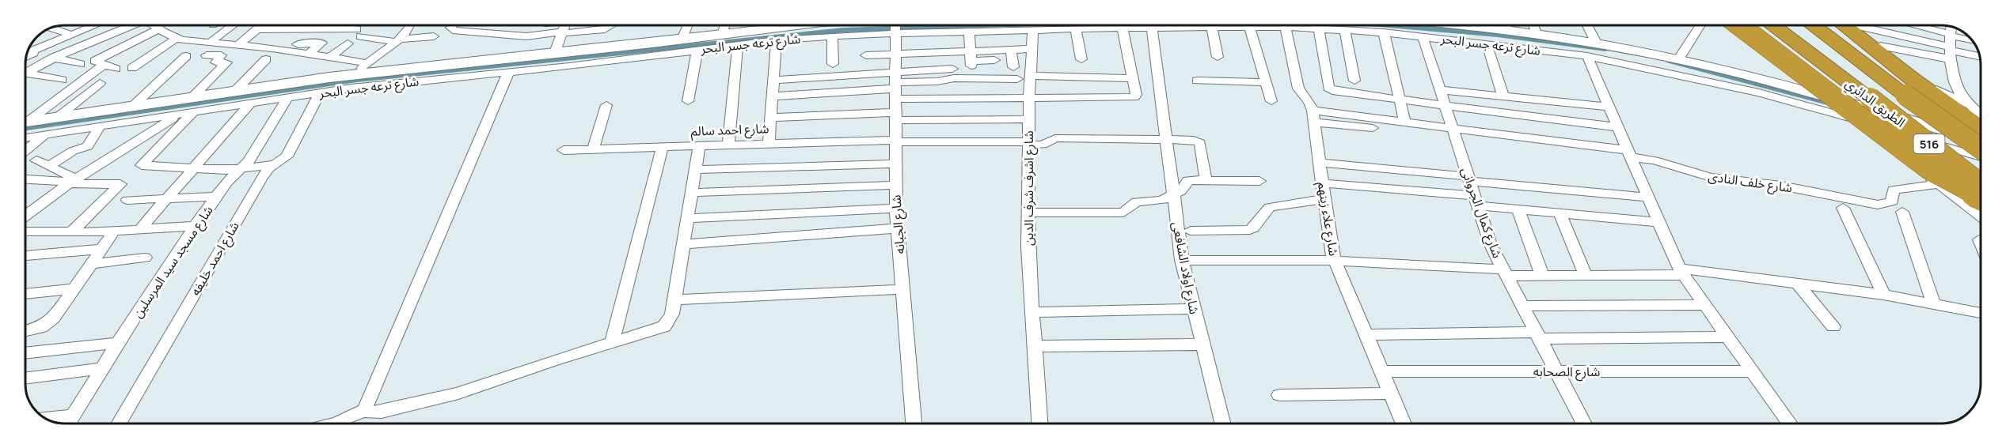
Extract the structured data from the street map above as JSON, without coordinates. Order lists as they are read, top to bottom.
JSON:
{
  "streets": {
    "highway": ["الطريق الدائري", "516"],
    "street": [
      "شارع ترعه جسر البحر",
      "شارع احمد سالم",
      "شارع خلف النادى",
      "شارع اشرف شرف الدين",
      "شارع كمال الجروانى",
      "شارع علاء زينهم",
      "شارع الجبانه",
      "شارع احمد خليفه",
      "شارع مسجد سيد المرسلين",
      "شارع اولاد الشافعى",
      "شارع الصحابه"
    ]
  },
  "crossings": [
    ["شارع ترعه جسر البحر", "شارع اشرف شرف الدين"],
    ["شارع ترعه جسر البحر", "شارع كمال الجروانى"],
    ["شارع ترعه جسر البحر", "شارع علاء زينهم"],
    ["شارع ترعه جسر البحر", "شارع احمد خليفه"],
    ["شارع ترعه جسر البحر", "شارع مسجد سيد المرسلين"],
    ["شارع ترعه جسر البحر", "شارع اولاد الشافعى"],
    ["شارع احمد سالم", "شارع اشرف شرف الدين"],
    ["شارع احمد سالم", "شارع الجبانه"],
    ["شارع احمد سالم", "شارع اولاد الشافعى"],
    ["شارع خلف النادى", "شارع كمال الجروانى"],
    ["شارع خلف النادى", "شارع علاء زينهم"],
    ["شارع كمال الجروانى", "شارع الصحابه"],
    ["شارع علاء زينهم", "شارع الصحابه"]
  ]
}
